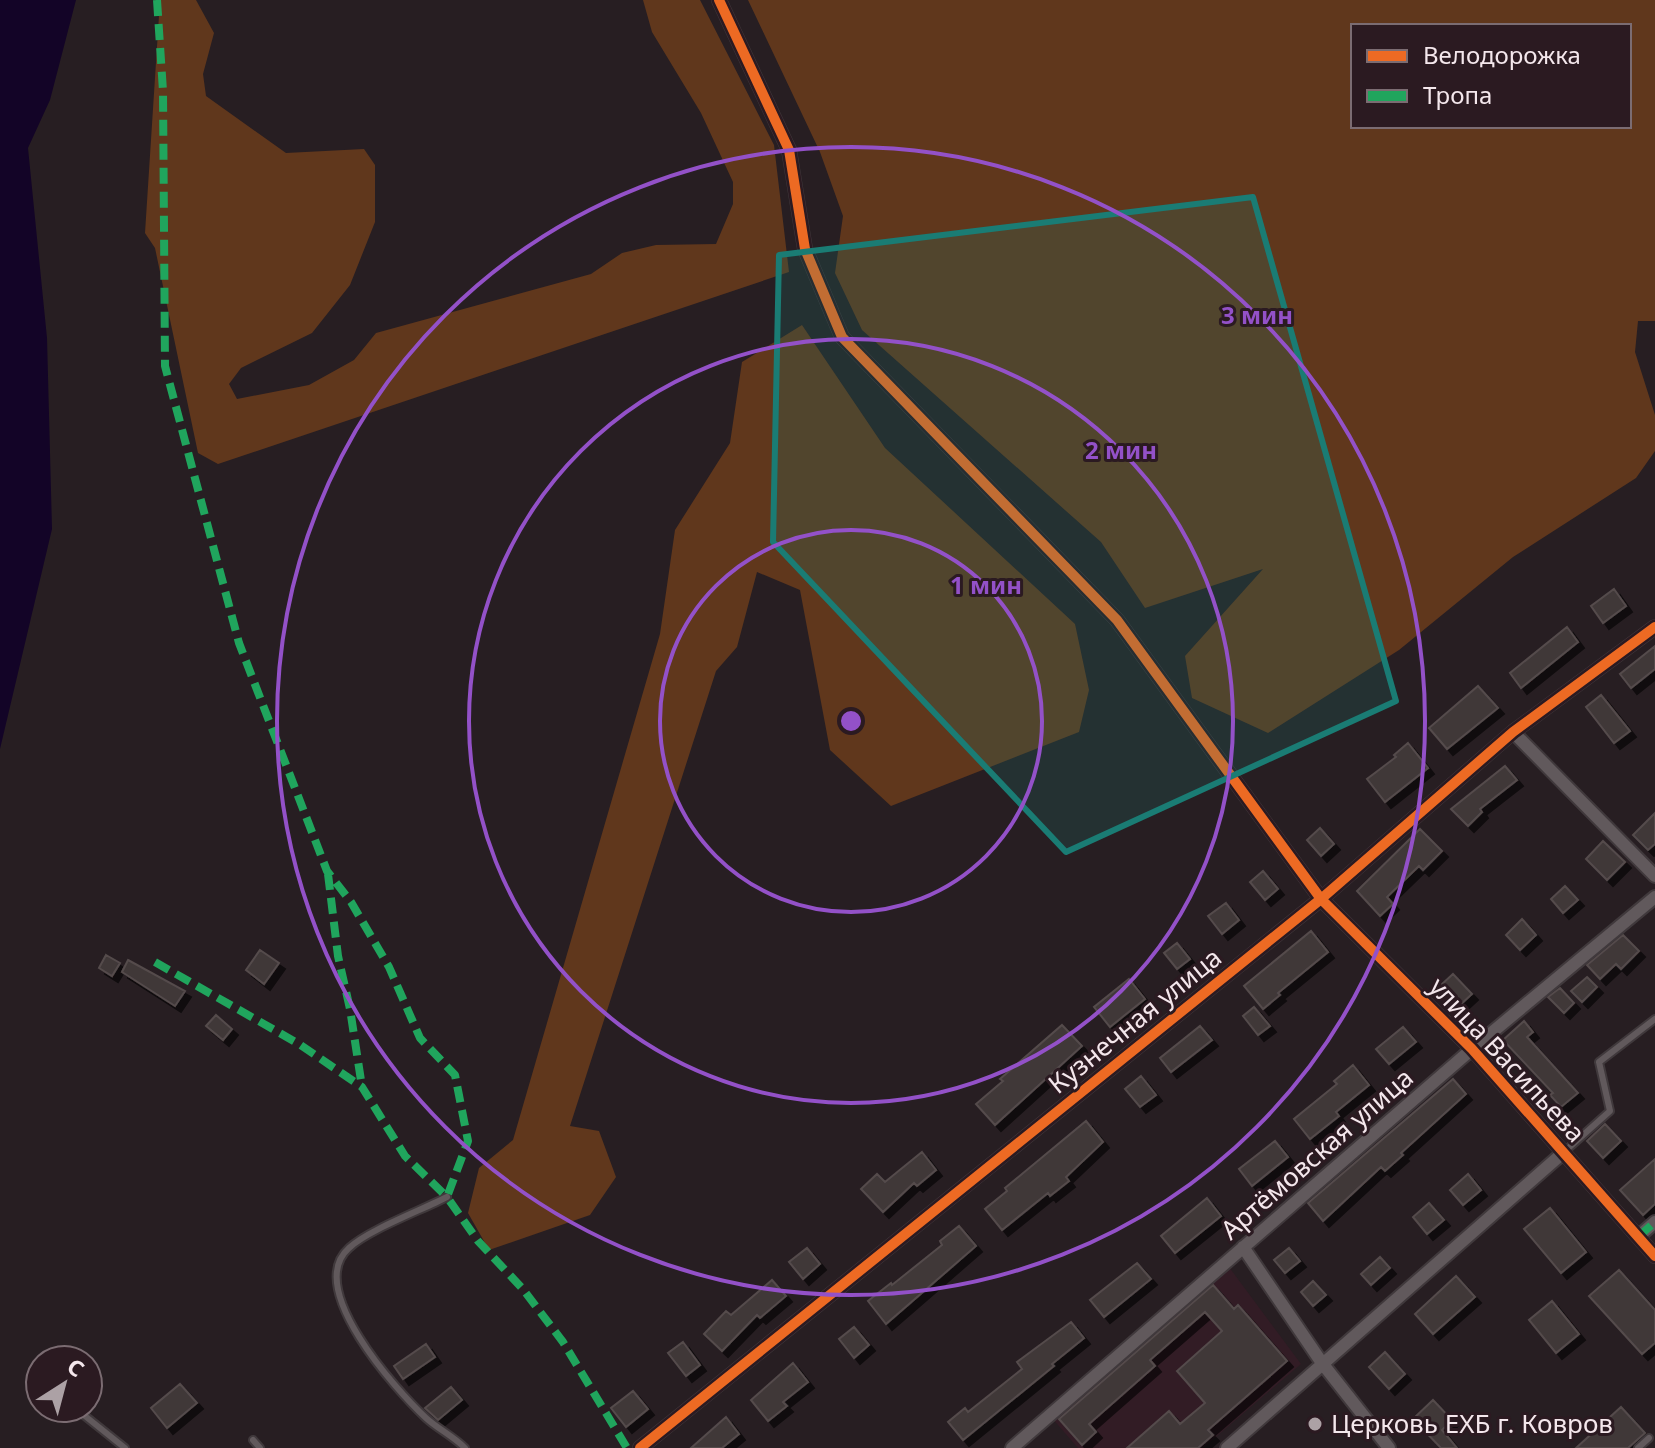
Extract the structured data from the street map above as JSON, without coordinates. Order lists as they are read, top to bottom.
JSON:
{
  "streets": {
    "street": ["Кузнечная улица", "улица Васильева", "Артёмовская улица"]
  },
  "crossings": [
    ["Кузнечная улица", "улица Васильева"],
    ["улица Васильева", "Артёмовская улица"]
  ],
  "places": ["Церковь ЕХБ г. Ковров"],
  "legend": ["Велодорожка", "Тропа"],
  "north": "top right",
  "rings": ["3 мин", "2 мин", "1 мин"]
}
